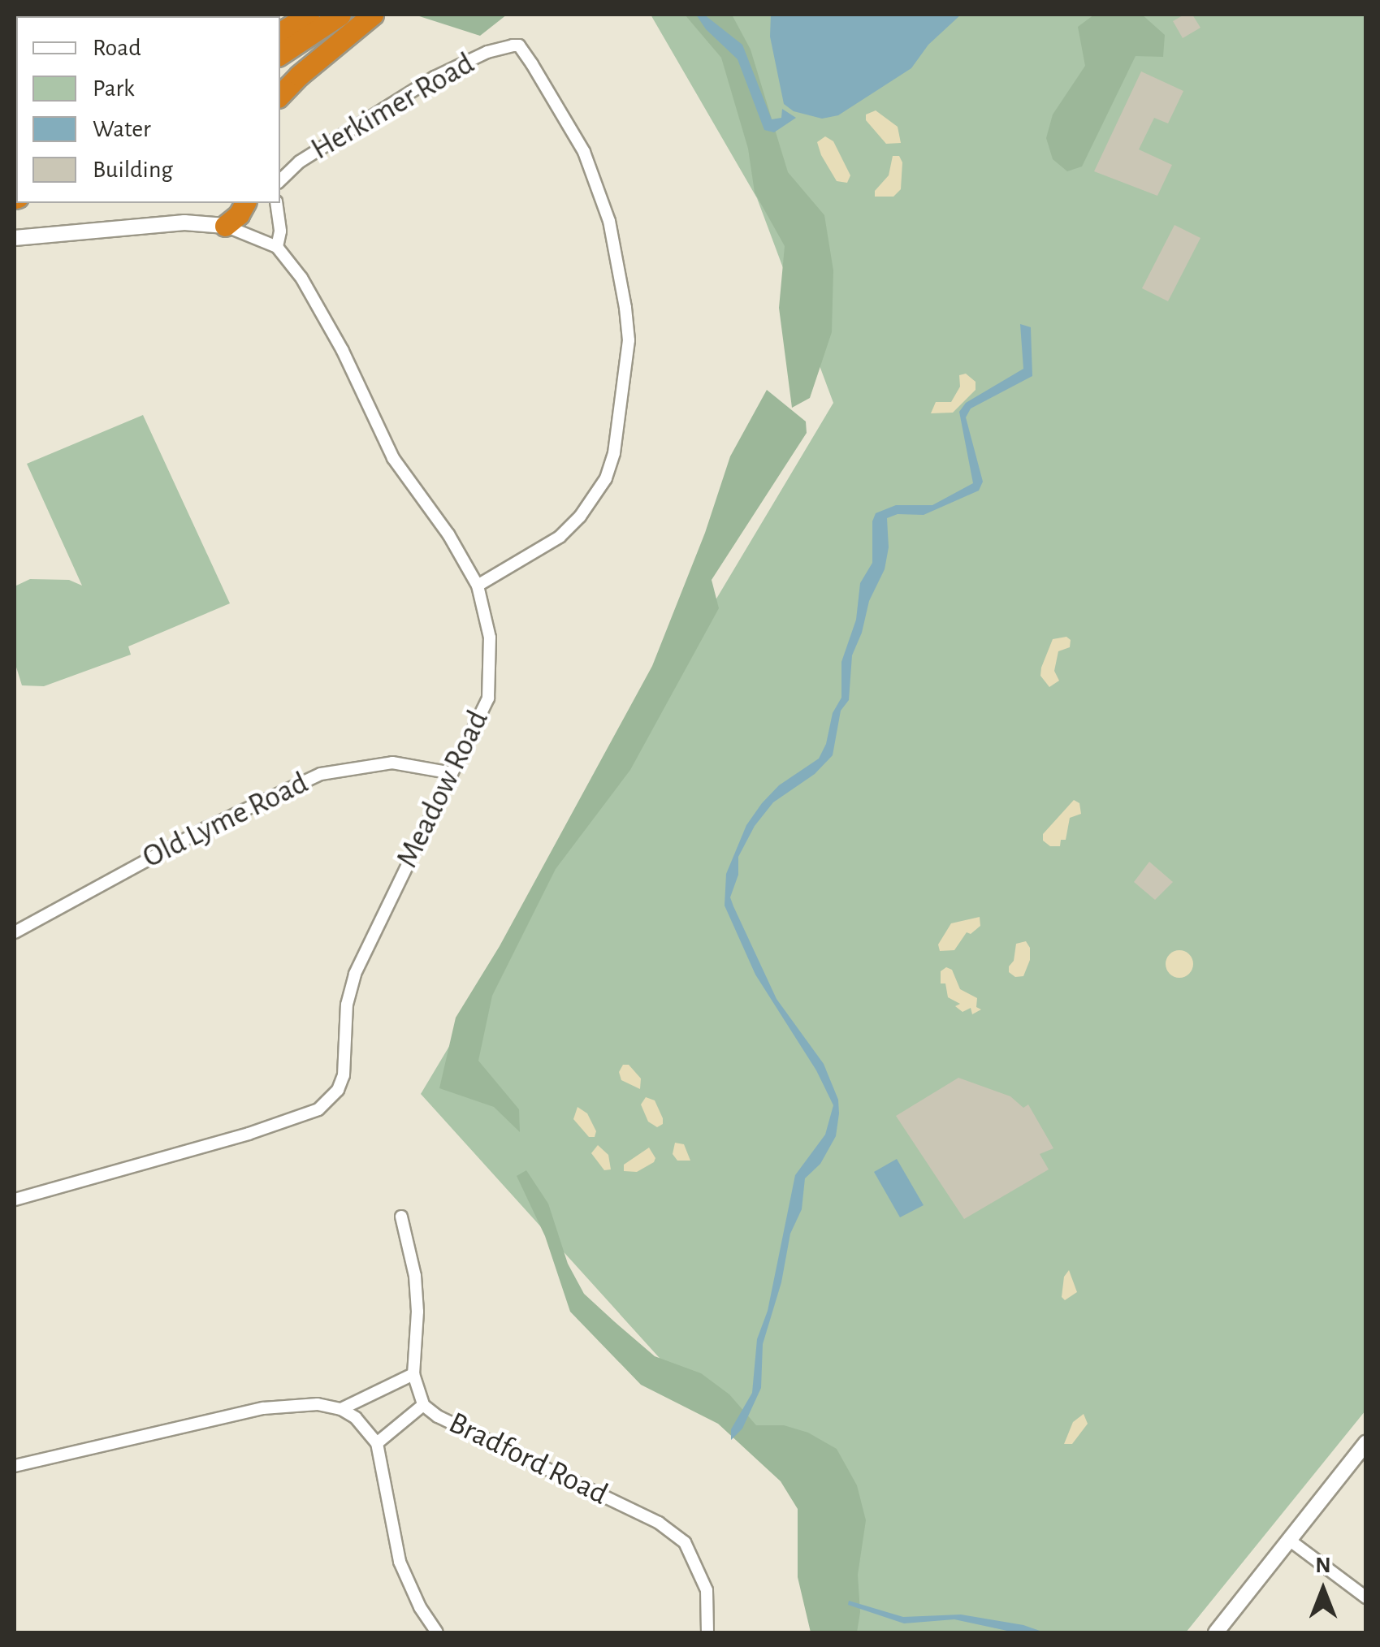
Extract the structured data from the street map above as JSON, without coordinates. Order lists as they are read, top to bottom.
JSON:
{
  "streets": {
    "street": [
      "Herkimer Road",
      "Meadow Road",
      "Old Lyme Road",
      "Bradford Road"
    ]
  },
  "crossings": [
    ["Herkimer Road", "Meadow Road"],
    ["Meadow Road", "Old Lyme Road"]
  ],
  "legend": [
    "Road",
    "Park",
    "Water",
    "Building"
  ],
  "north": "top"
}
